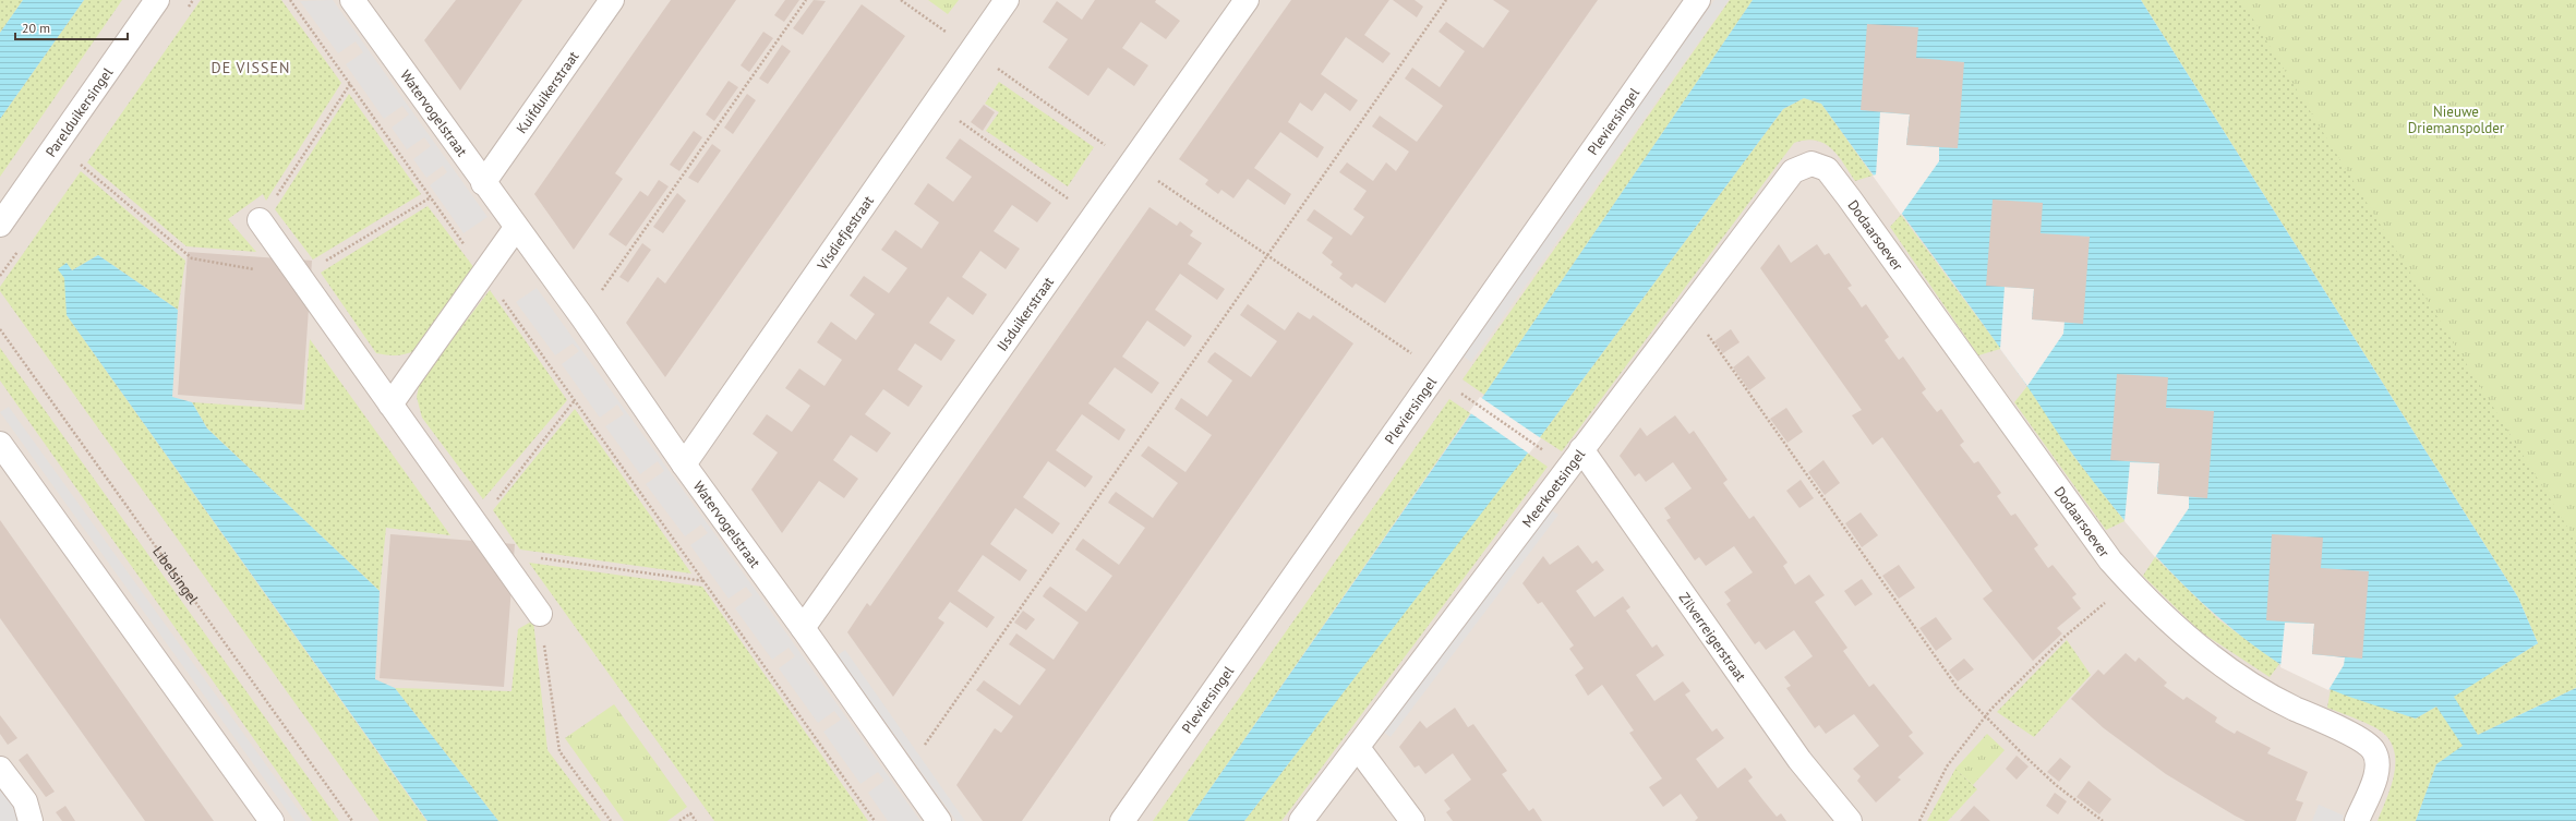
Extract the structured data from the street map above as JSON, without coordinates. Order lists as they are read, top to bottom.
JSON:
{
  "streets": {
    "street": [
      "Kuifduikerstraat",
      "Parelduikersingel",
      "Watervogelstraat",
      "Pleviersingel",
      "Visdiefjestraat",
      "Dodaarsoever",
      "IJsduikerstraat",
      "Meerkoetsingel",
      "Zilverreigerstraat"
    ],
    "path": ["Libelsingel"]
  },
  "crossings": [
    ["Kuifduikerstraat", "Watervogelstraat"],
    ["Watervogelstraat", "Visdiefjestraat"],
    ["Watervogelstraat", "IJsduikerstraat"],
    ["Dodaarsoever", "Meerkoetsingel"],
    ["Meerkoetsingel", "Zilverreigerstraat"]
  ],
  "districts": ["DE VISSEN"],
  "parks": ["Nieuwe Driemanspolder"],
  "scale_bar": "20 m"
}
